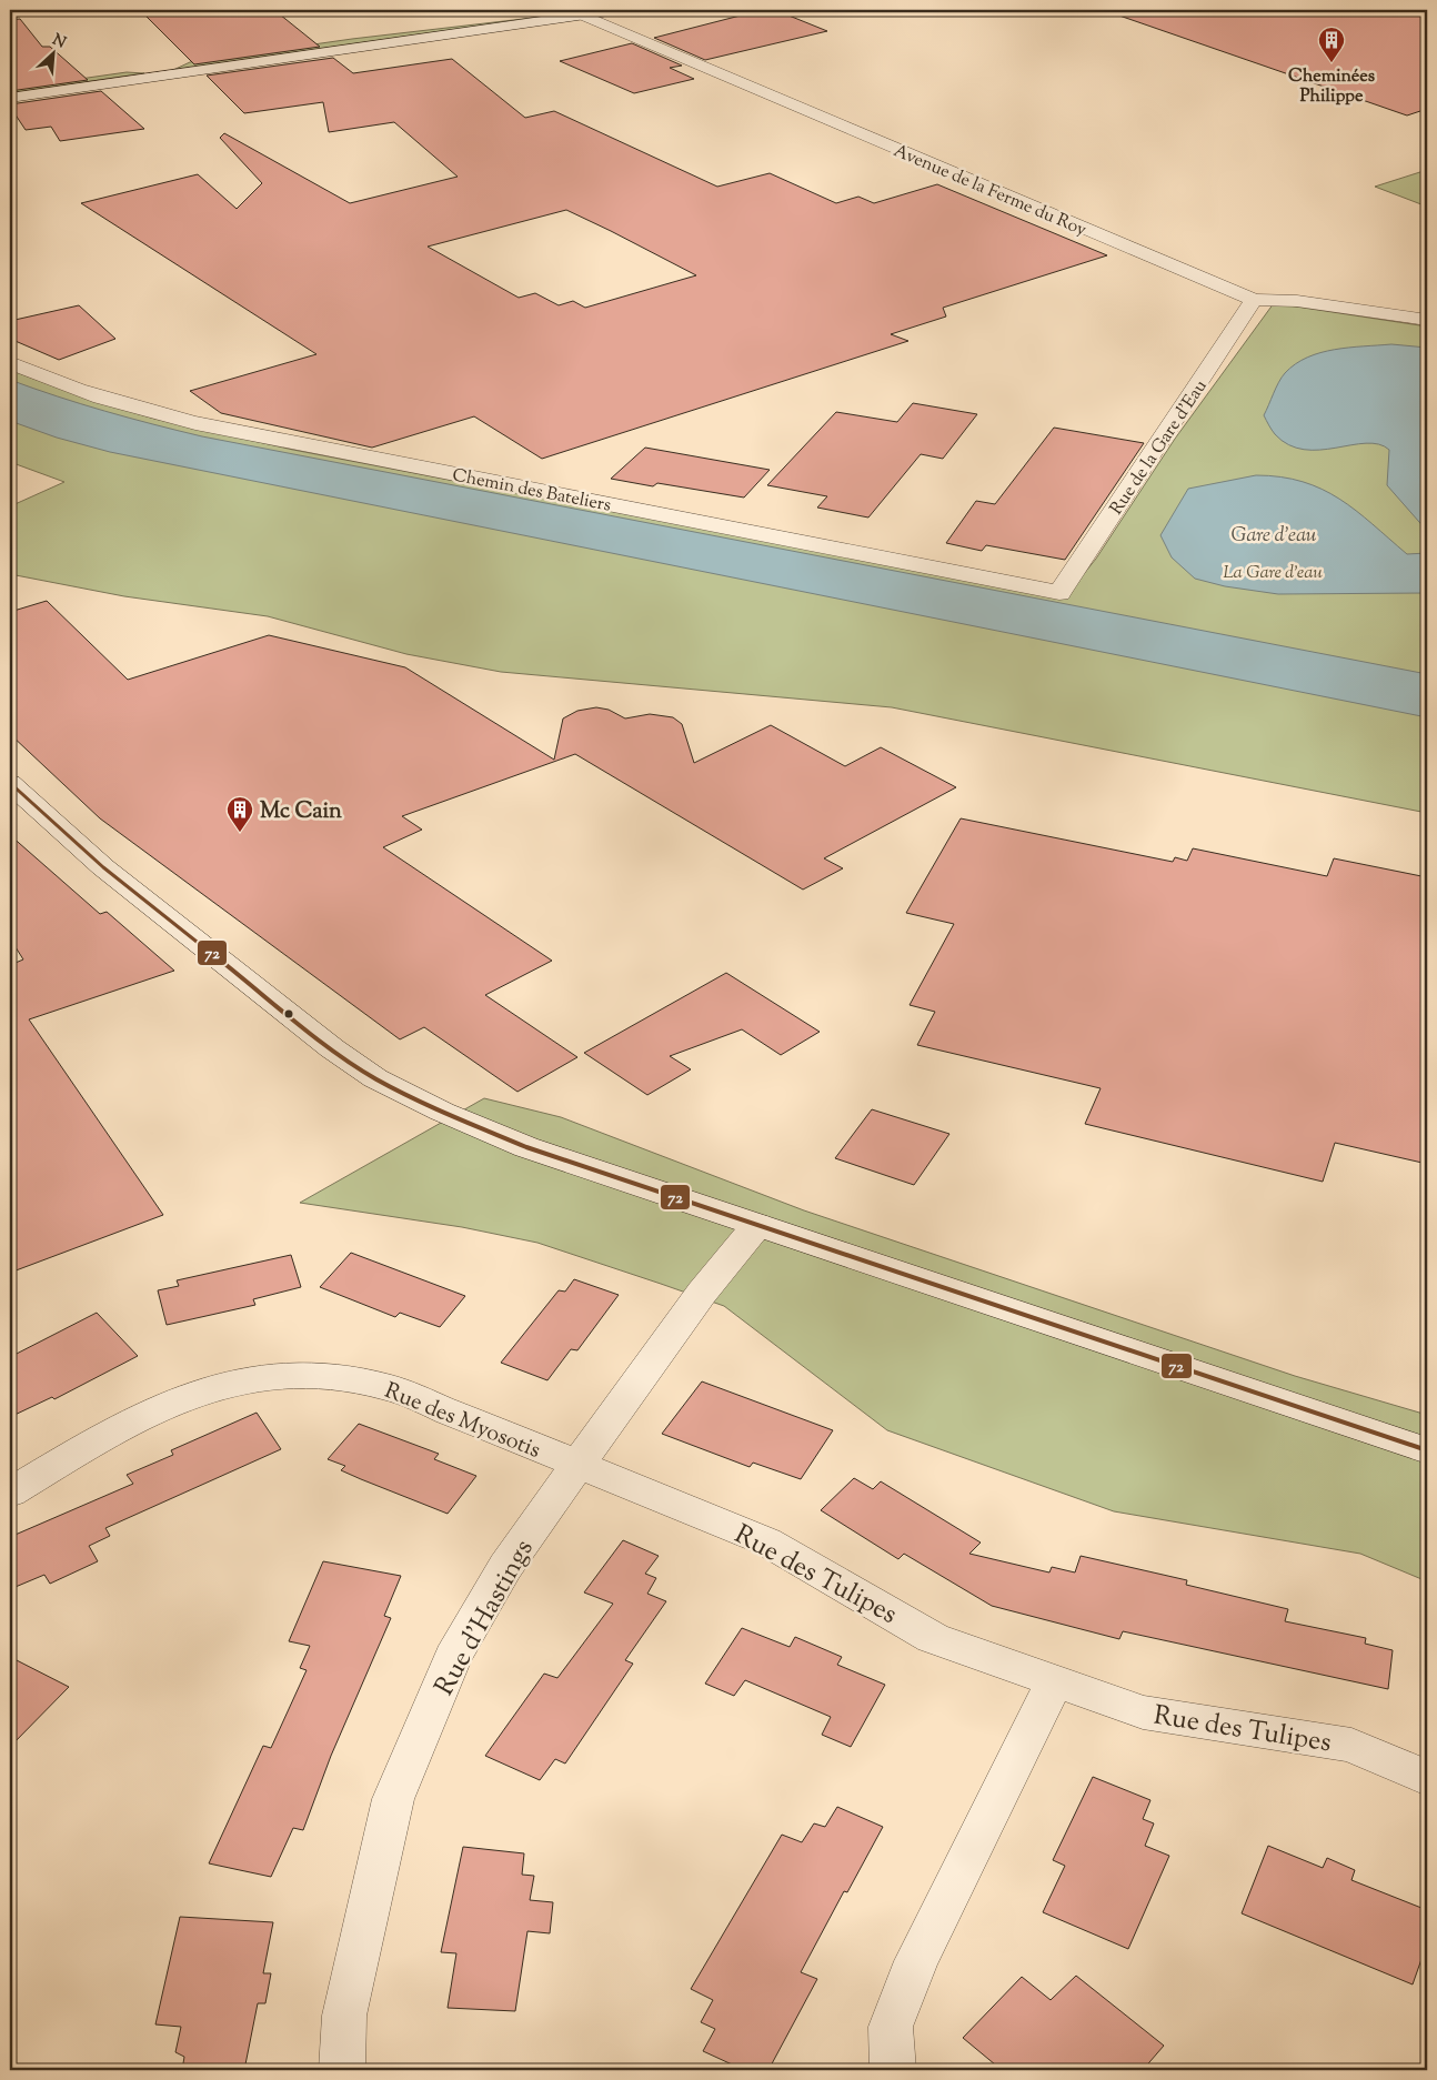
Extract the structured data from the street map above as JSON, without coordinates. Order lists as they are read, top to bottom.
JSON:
{
  "streets": {
    "street": [
      "Avenue de la Ferme du Roy",
      "Rue de la Gare d'Eau",
      "Chemin des Bateliers",
      "Rue des Myosotis",
      "Rue des Tulipes",
      "Rue d'Hastings"
    ]
  },
  "crossings": [
    ["Avenue de la Ferme du Roy", "Rue de la Gare d'Eau"],
    ["Rue de la Gare d'Eau", "Chemin des Bateliers"],
    ["Rue des Myosotis", "Rue des Tulipes"],
    ["Rue des Myosotis", "Rue d'Hastings"],
    ["Rue des Tulipes", "Rue d'Hastings"]
  ],
  "water": ["Gare d'eau"],
  "parks": ["La Gare d'eau"],
  "places": {
    "building": ["Cheminées Philippe", "Mc Cain"]
  },
  "lines": ["transit line 72"],
  "north": "top right"
}
